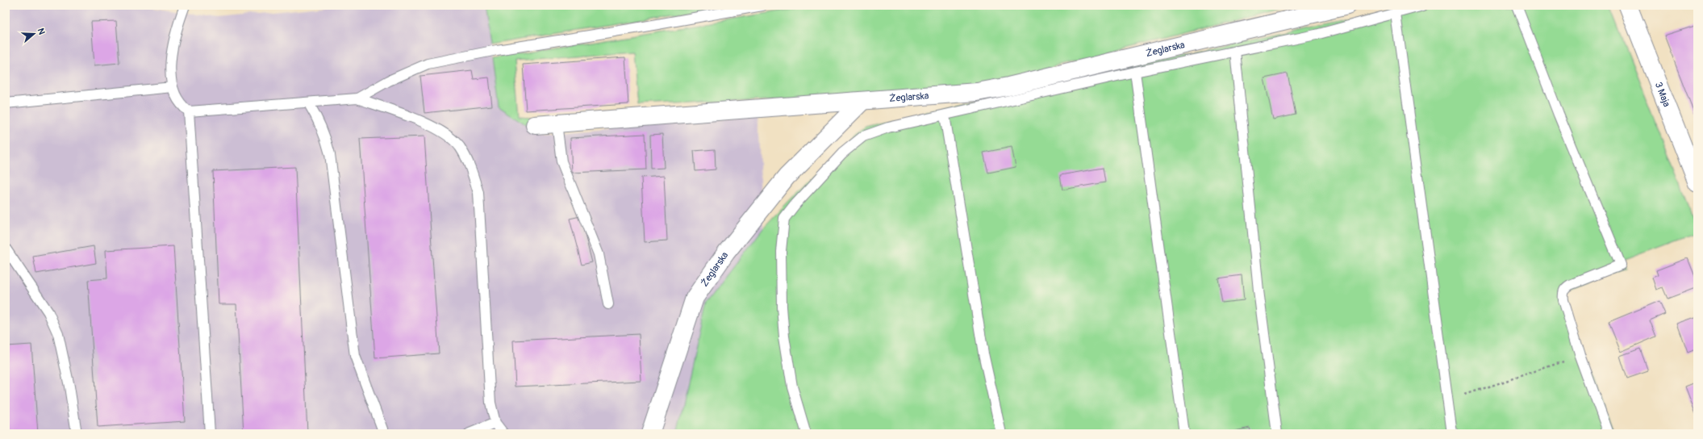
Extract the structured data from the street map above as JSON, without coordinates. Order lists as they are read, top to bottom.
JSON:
{
  "streets": {
    "street": ["Żeglarska", "3 Maja"]
  },
  "north": "right"
}
